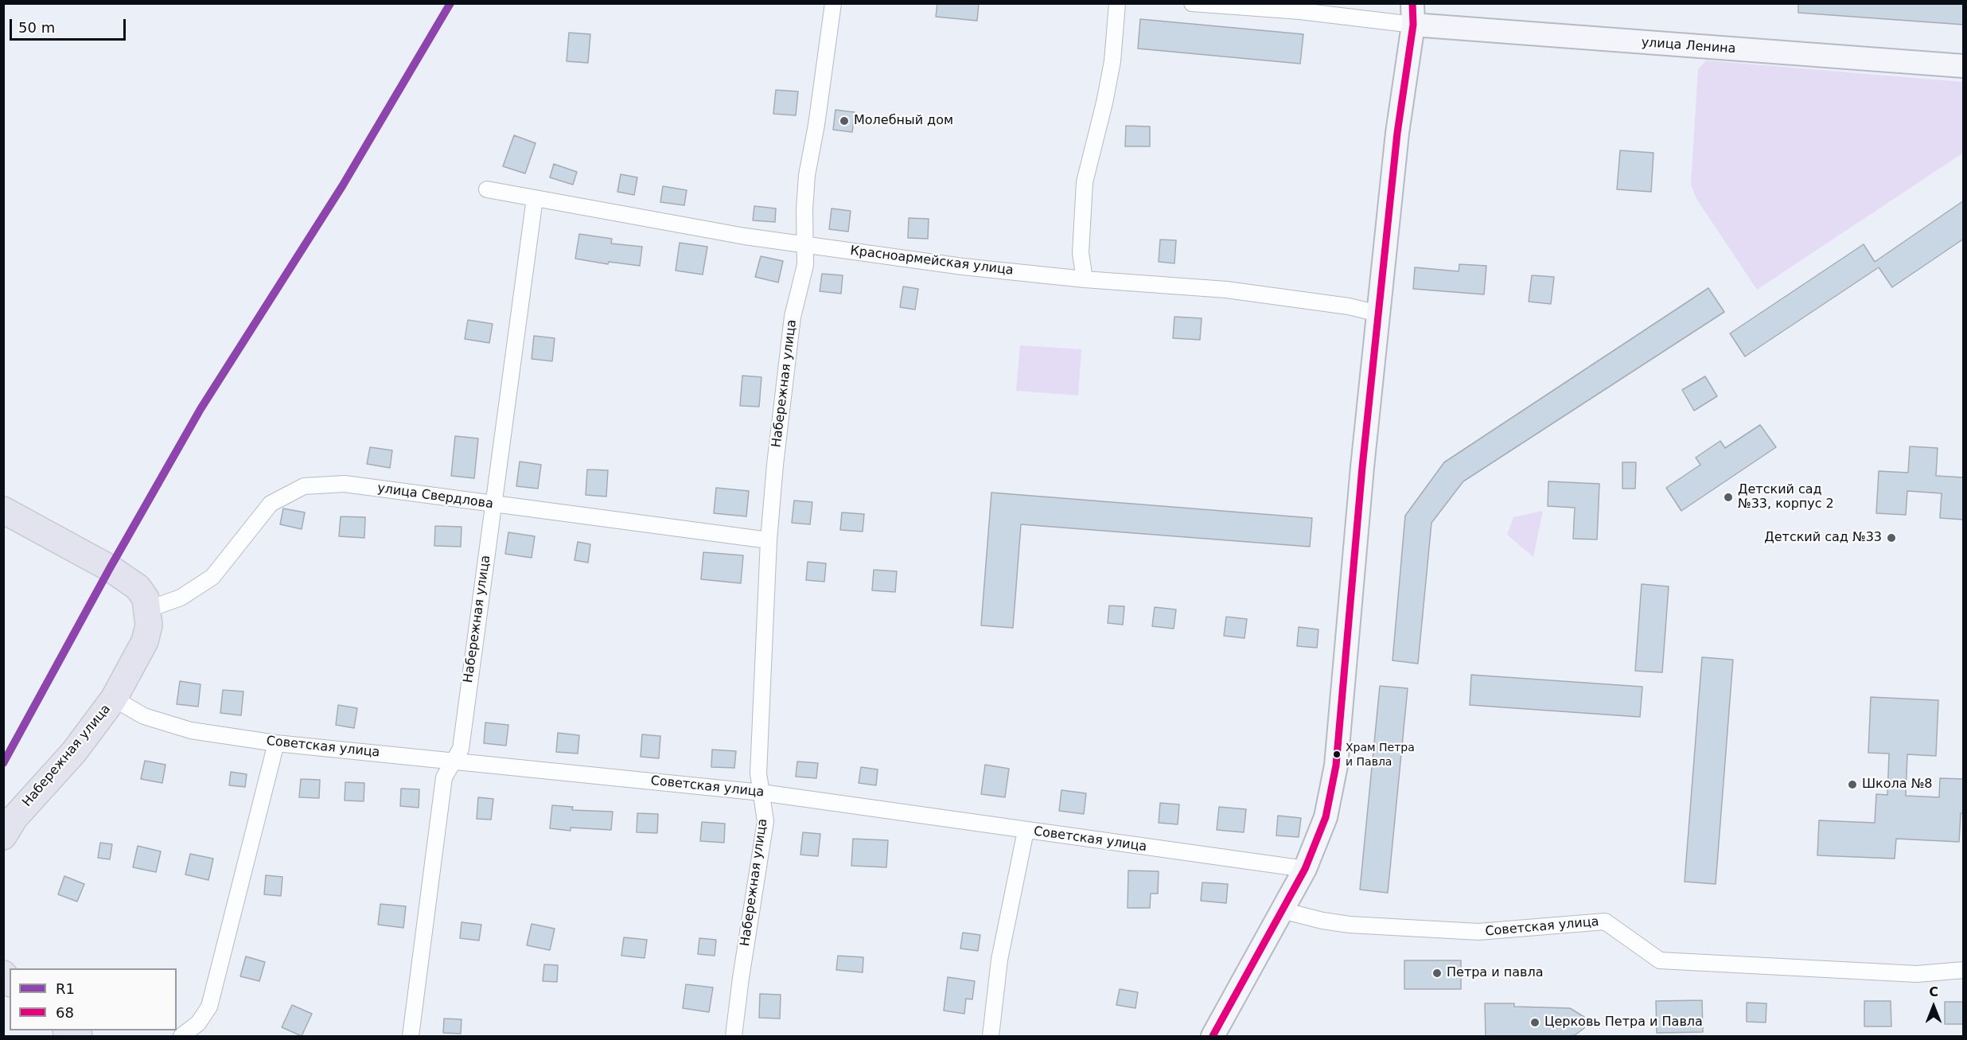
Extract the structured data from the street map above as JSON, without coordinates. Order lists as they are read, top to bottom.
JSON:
{
  "streets": {
    "highway": ["Набережная улица"],
    "main road": ["улица Ленина"],
    "street": ["Красноармейская улица", "улица Свердлова", "Советская улица"]
  },
  "crossings": [
    ["Красноармейская улица", "Набережная улица"],
    ["Набережная улица", "улица Свердлова"],
    ["Набережная улица", "Советская улица"]
  ],
  "places": [
    "Молебный дом",
    "Детский сад №33, корпус 2",
    "Детский сад №33",
    "Храм Петра и Павла",
    "Школа №8",
    "Петра и павла",
    "Церковь Петра и Павла"
  ],
  "lines": ["transit line R1", "transit line 68"],
  "legend": ["R1", "68"],
  "scale_bar": "50 m",
  "north": "top"
}
